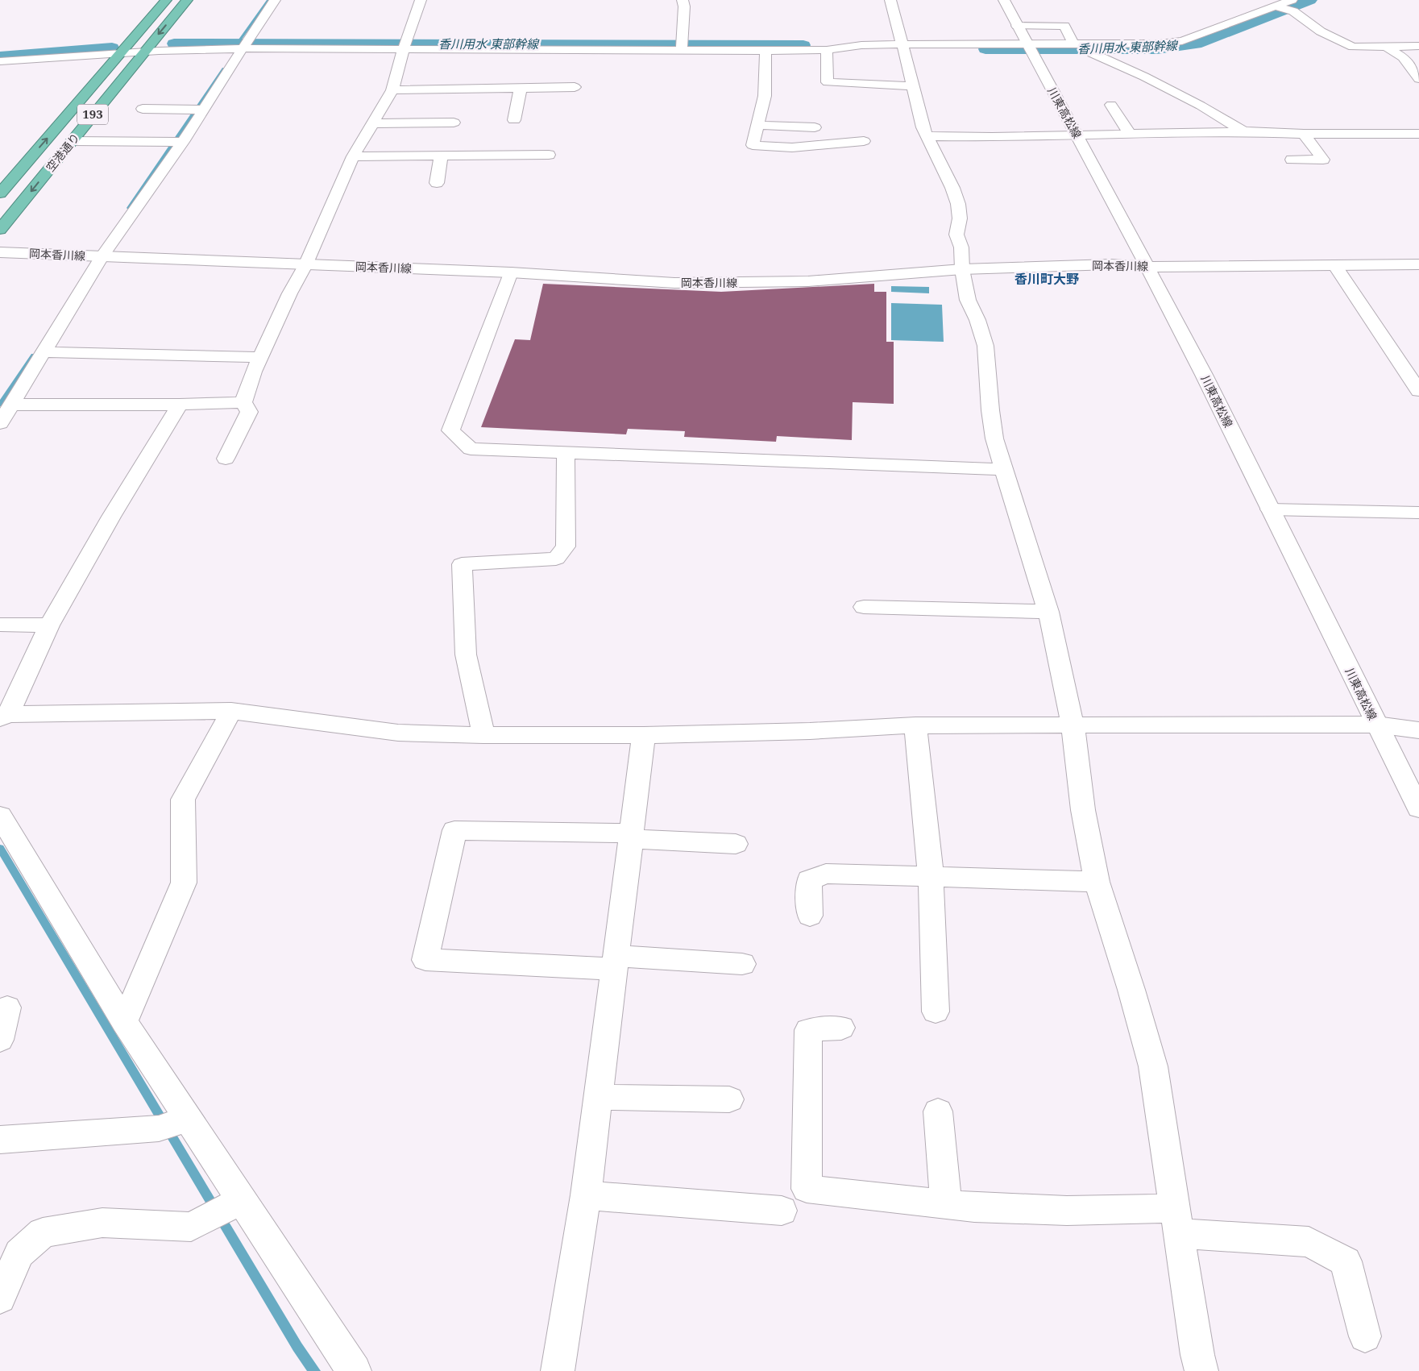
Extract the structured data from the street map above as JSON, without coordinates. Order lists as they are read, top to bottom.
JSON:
{
  "streets": {
    "highway": ["193", "空港通り"],
    "street": ["川東高松線", "岡本香川線"]
  },
  "crossings": [
    ["川東高松線", "岡本香川線"]
  ],
  "districts": ["香川町大野"],
  "water": ["香川用水 東部幹線"]
}
